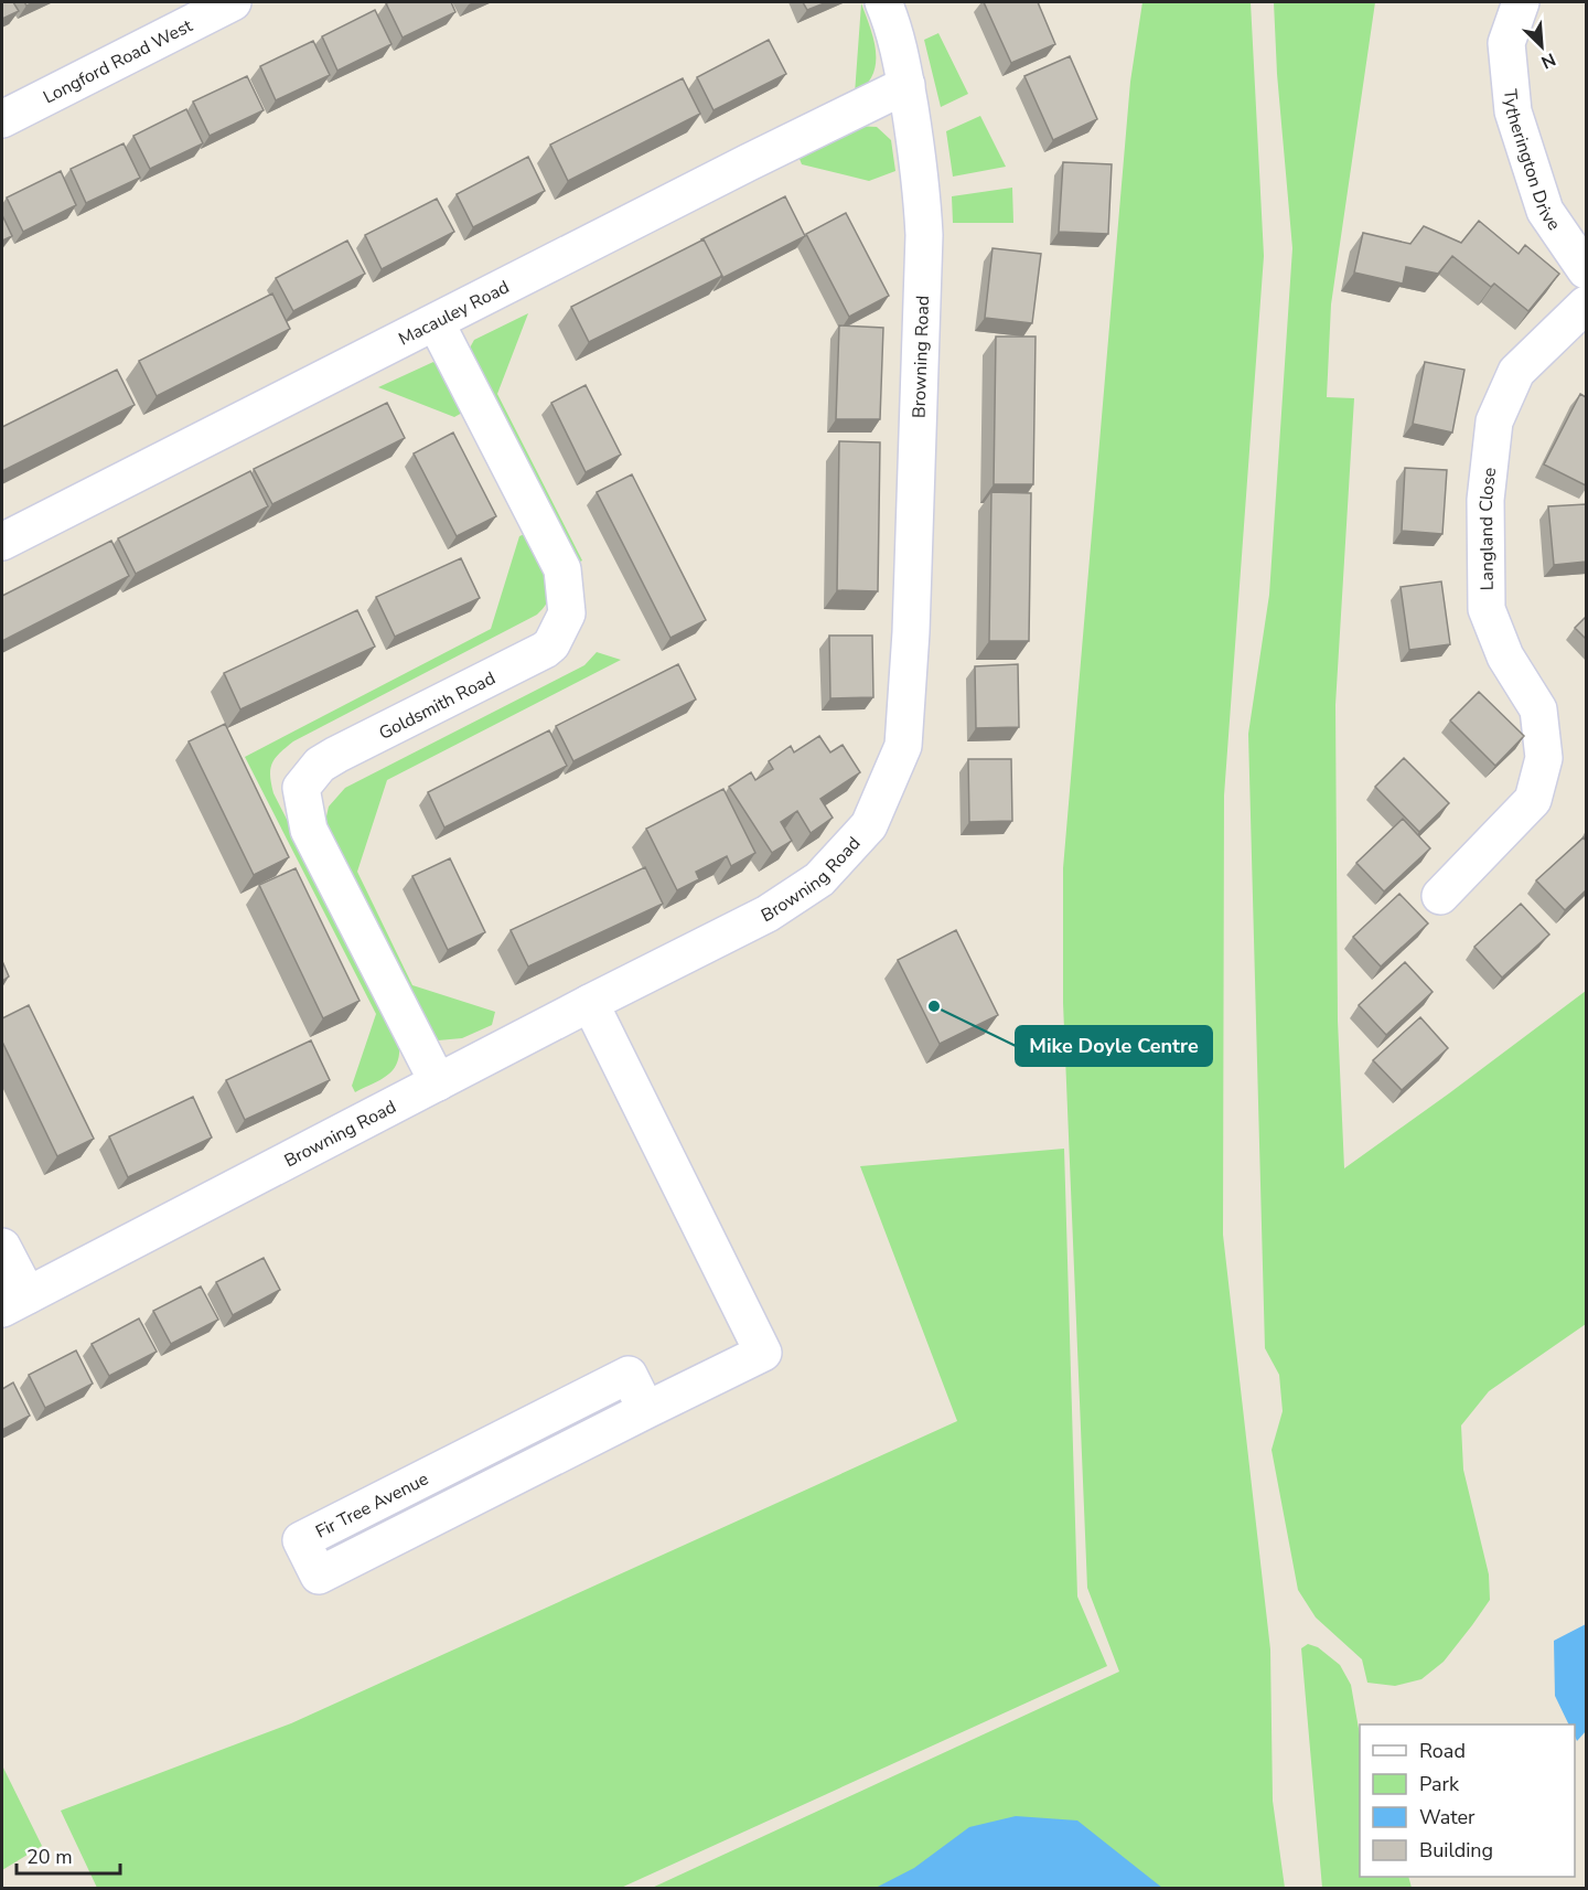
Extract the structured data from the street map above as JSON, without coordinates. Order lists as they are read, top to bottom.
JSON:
{
  "streets": {
    "street": [
      "Longford Road West",
      "Tytherington Drive",
      "Macauley Road",
      "Browning Road",
      "Langland Close",
      "Goldsmith Road",
      "Fir Tree Avenue"
    ]
  },
  "crossings": [
    ["Macauley Road", "Browning Road"],
    ["Macauley Road", "Goldsmith Road"],
    ["Browning Road", "Goldsmith Road"],
    ["Browning Road", "Fir Tree Avenue"]
  ],
  "places": ["Mike Doyle Centre"],
  "legend": [
    "Road",
    "Park",
    "Water",
    "Building"
  ],
  "scale_bar": "20 m",
  "north": "bottom right"
}
